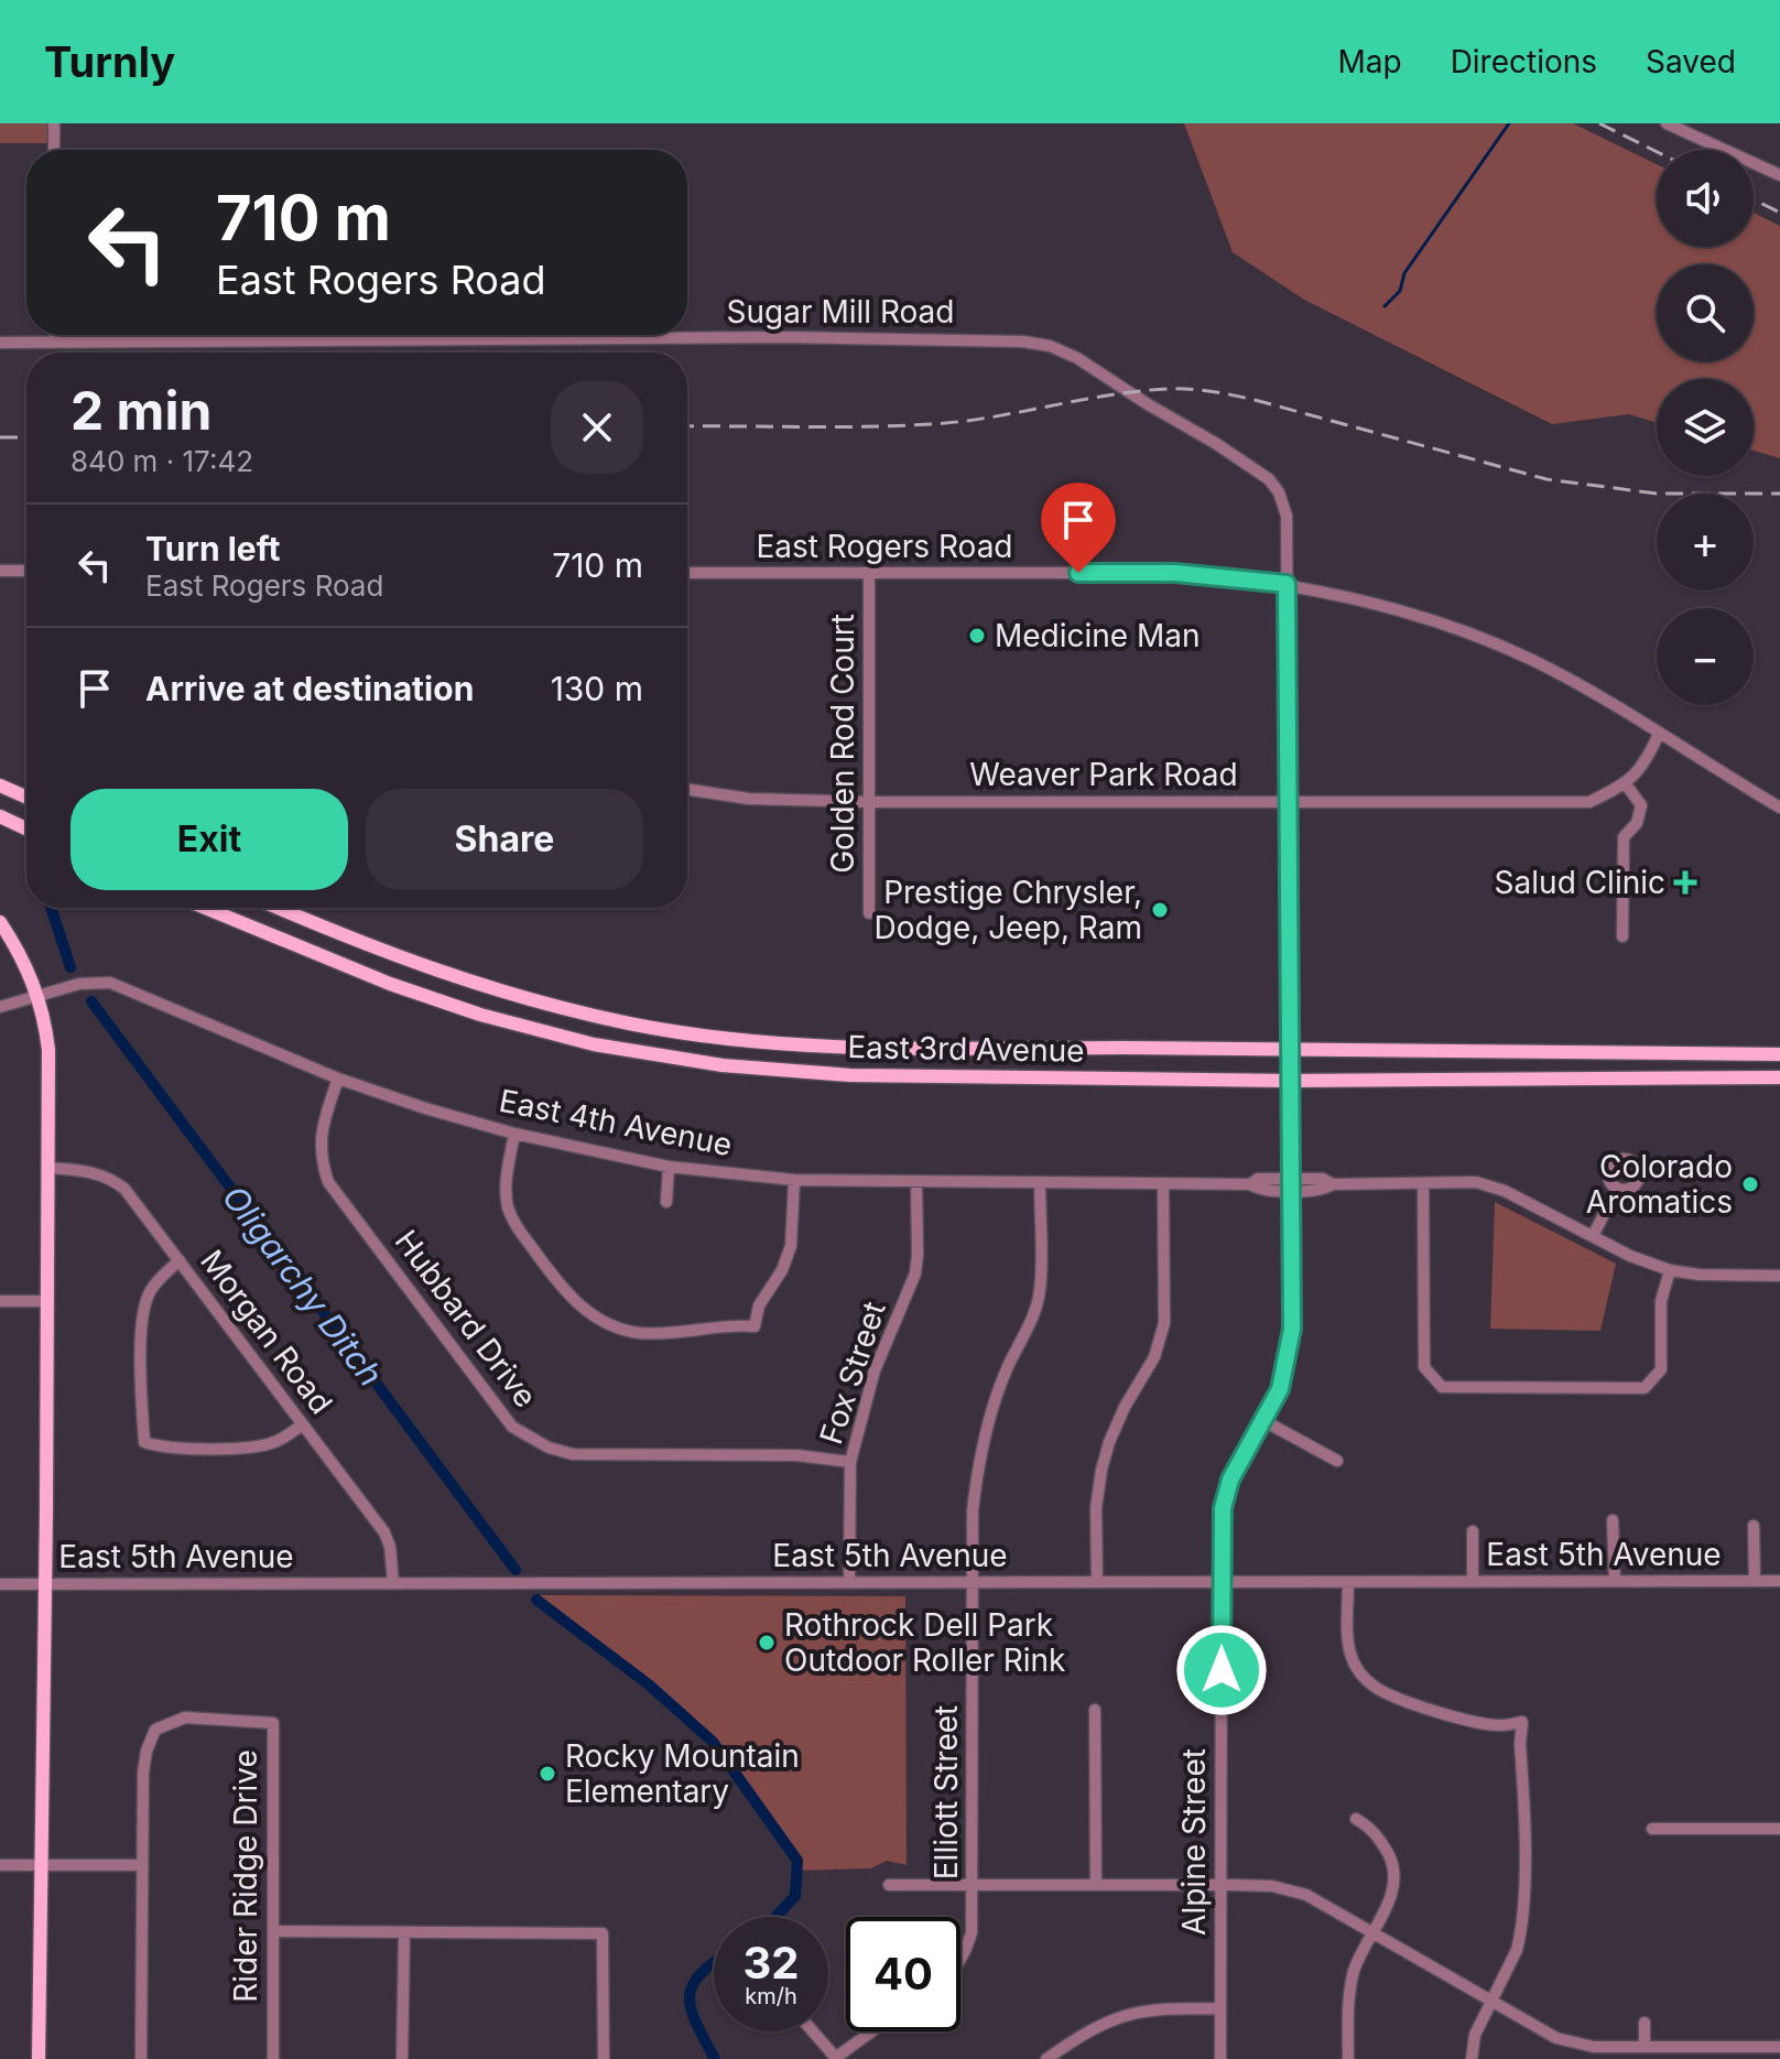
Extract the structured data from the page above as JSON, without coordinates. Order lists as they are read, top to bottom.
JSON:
{
  "streets": {
    "main road": ["East 3rd Avenue"],
    "street": [
      "Sugar Mill Road",
      "East Rogers Road",
      "Golden Rod Court",
      "Weaver Park Road",
      "East 4th Avenue",
      "Hubbard Drive",
      "Morgan Road",
      "Fox Street",
      "East 5th Avenue",
      "Elliott Street",
      "Alpine Street",
      "Rider Ridge Drive"
    ]
  },
  "crossings": [
    ["Sugar Mill Road", "East Rogers Road"],
    ["Sugar Mill Road", "Alpine Street"],
    ["East Rogers Road", "Golden Rod Court"],
    ["East Rogers Road", "Alpine Street"],
    ["Golden Rod Court", "Weaver Park Road"],
    ["Weaver Park Road", "Alpine Street"],
    ["East 3rd Avenue", "Alpine Street"],
    ["East 4th Avenue", "Hubbard Drive"],
    ["East 4th Avenue", "Fox Street"],
    ["East 4th Avenue", "Elliott Street"],
    ["East 4th Avenue", "Alpine Street"],
    ["Hubbard Drive", "Fox Street"],
    ["Morgan Road", "East 5th Avenue"],
    ["Fox Street", "East 5th Avenue"],
    ["East 5th Avenue", "Elliott Street"],
    ["East 5th Avenue", "Alpine Street"]
  ],
  "water": ["Oligarchy Ditch"],
  "places": {
    "other": [
      "Medicine Man",
      "Prestige Chrysler, Dodge, Jeep, Ram",
      "Colorado Aromatics",
      "Rothrock Dell Park Outdoor Roller Rink",
      "Rocky Mountain Elementary"
    ],
    "health": ["Salud Clinic"]
  },
  "page": {
    "header": "Turnly",
    "nav": ["Map", "Directions", "Saved"],
    "map_buttons": ["+", "−"],
    "turn": ["710 m", "East Rogers Road"],
    "heading": ["2 min", "840 m · 17:42"],
    "list": [
      {
        "name": "Turn left",
        "note": "East Rogers Road",
        "value": "710 m"
      },
      {
        "name": "Arrive at destination",
        "value": "130 m"
      }
    ],
    "buttons": ["Exit", "Share"],
    "speed": "32 km/h",
    "limit": "40"
  }
}
